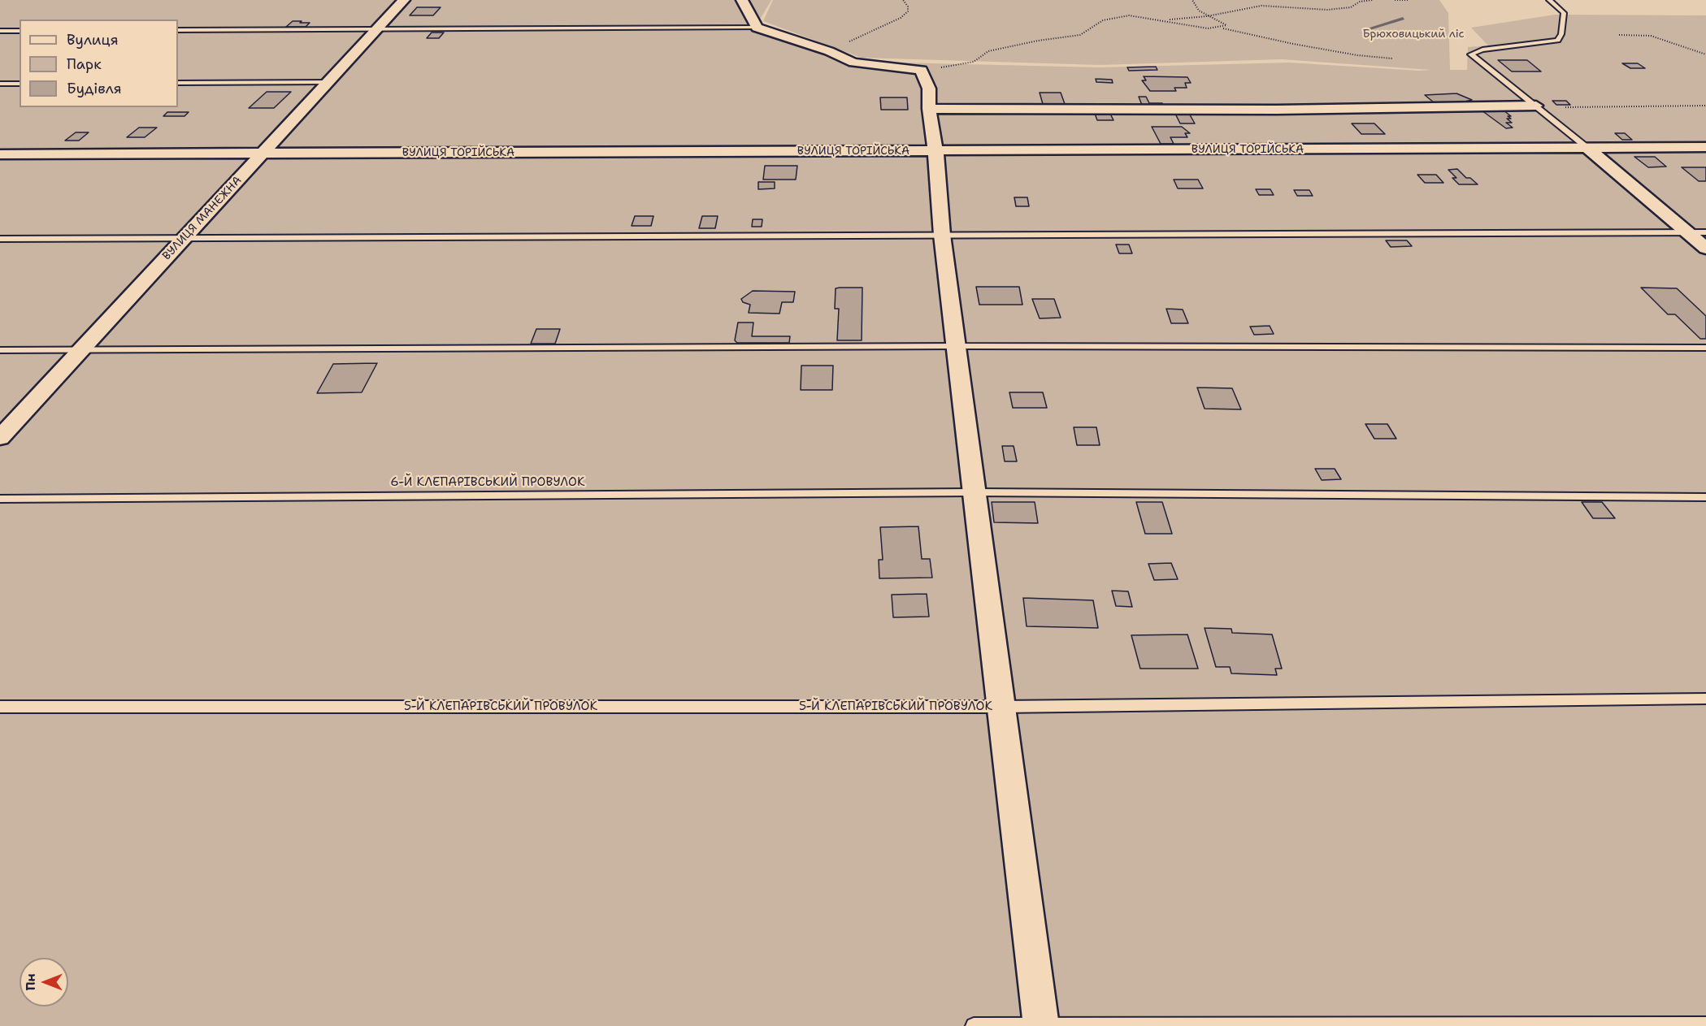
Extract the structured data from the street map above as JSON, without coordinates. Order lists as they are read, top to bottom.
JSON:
{
  "streets": {
    "street": ["ВУЛИЦЯ ТОРІЙСЬКА", "ВУЛИЦЯ МАНЕЖНА"],
    "lane": ["6-Й КЛЕПАРІВСЬКИЙ ПРОВУЛОК", "5-Й КЛЕПАРІВСЬКИЙ ПРОВУЛОК"]
  },
  "crossings": [
    ["ВУЛИЦЯ ТОРІЙСЬКА", "ВУЛИЦЯ МАНЕЖНА"]
  ],
  "parks": ["Брюховицький ліс"],
  "legend": ["Вулиця", "Парк", "Будівля"],
  "north": "left"
}
